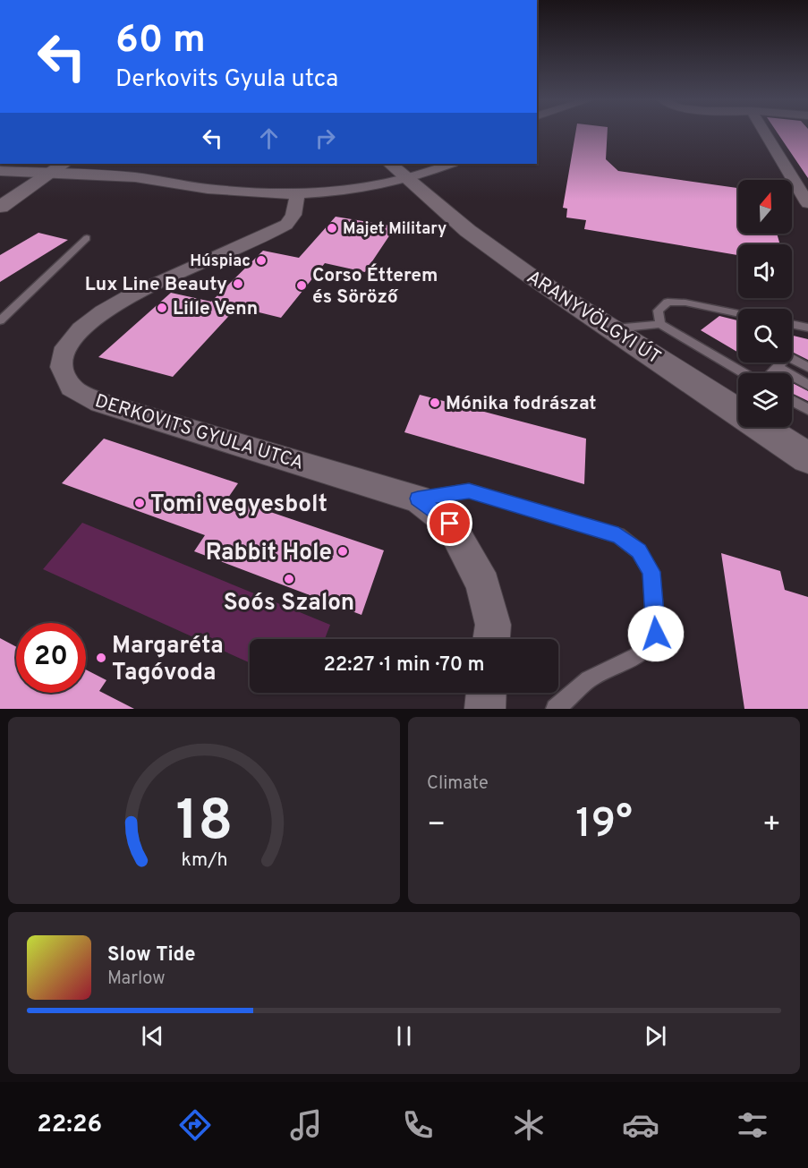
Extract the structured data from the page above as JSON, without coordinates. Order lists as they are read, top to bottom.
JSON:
{
  "streets": {
    "street": ["ARANYVÖLGYI ÚT", "DERKOVITS GYULA UTCA"]
  },
  "places": [
    "Majet Military",
    "Húspiac",
    "Lux Line Beauty",
    "Corso Étterem és Söröző",
    "Lille Venn",
    "Mónika fodrászat",
    "Tomi vegyesbolt",
    "Rabbit Hole",
    "Soós Szalon",
    "Margaréta Tagóvoda"
  ],
  "north": "top",
  "page": {
    "turn": ["60 m", "Derkovits Gyula utca"],
    "limit": "20",
    "trip": "22:27 · 1 min · 70 m",
    "tile": "Climate",
    "heat": ["−", "19°", "+"],
    "song": ["Slow Tide", "Marlow"],
    "tabs": "22:26",
    "gauge": ["18", "km/h"]
  }
}
